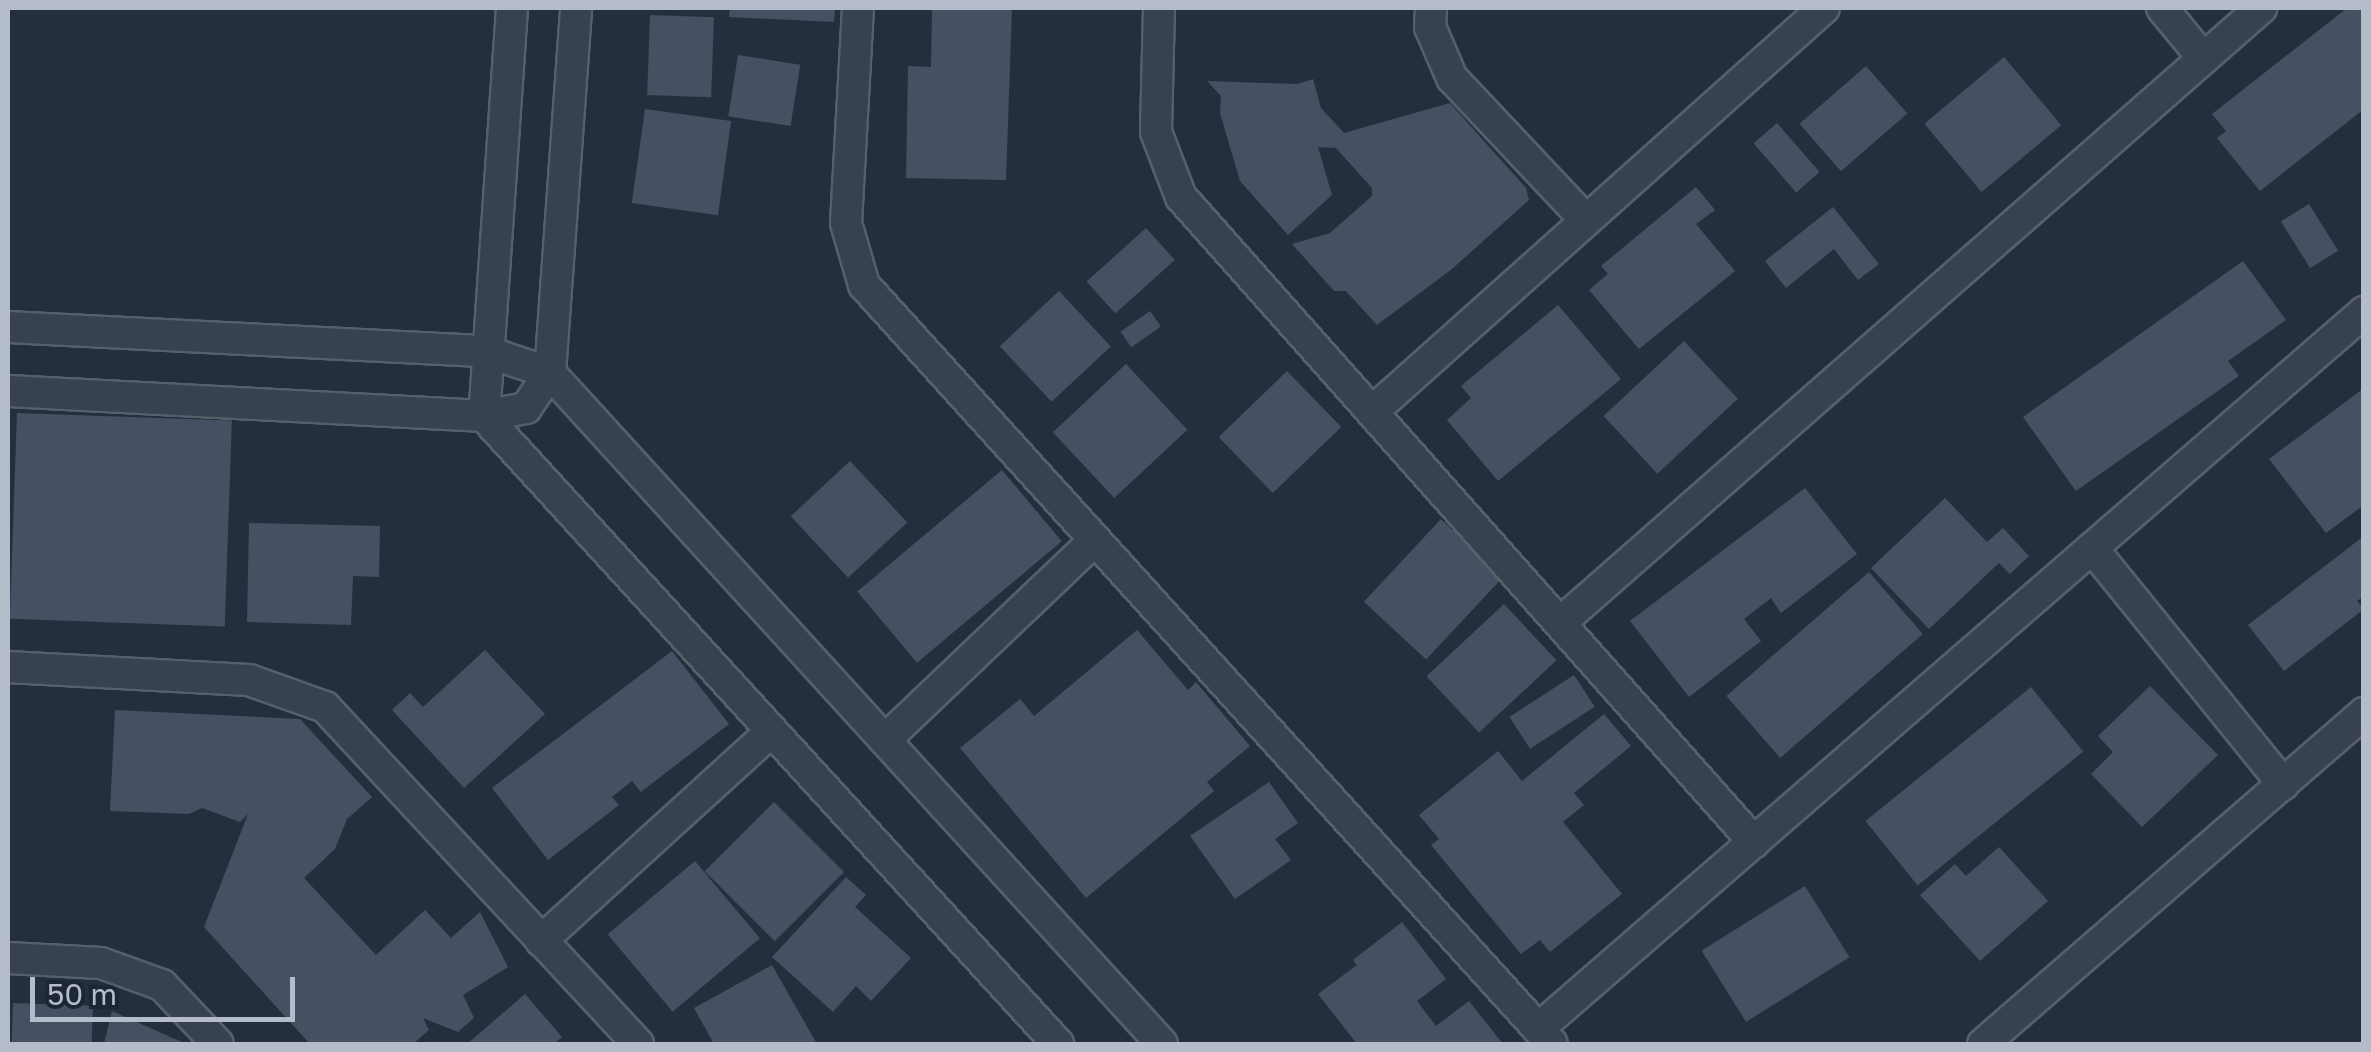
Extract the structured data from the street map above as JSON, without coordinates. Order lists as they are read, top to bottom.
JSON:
{
  "scale_bar": "50 m"
}
